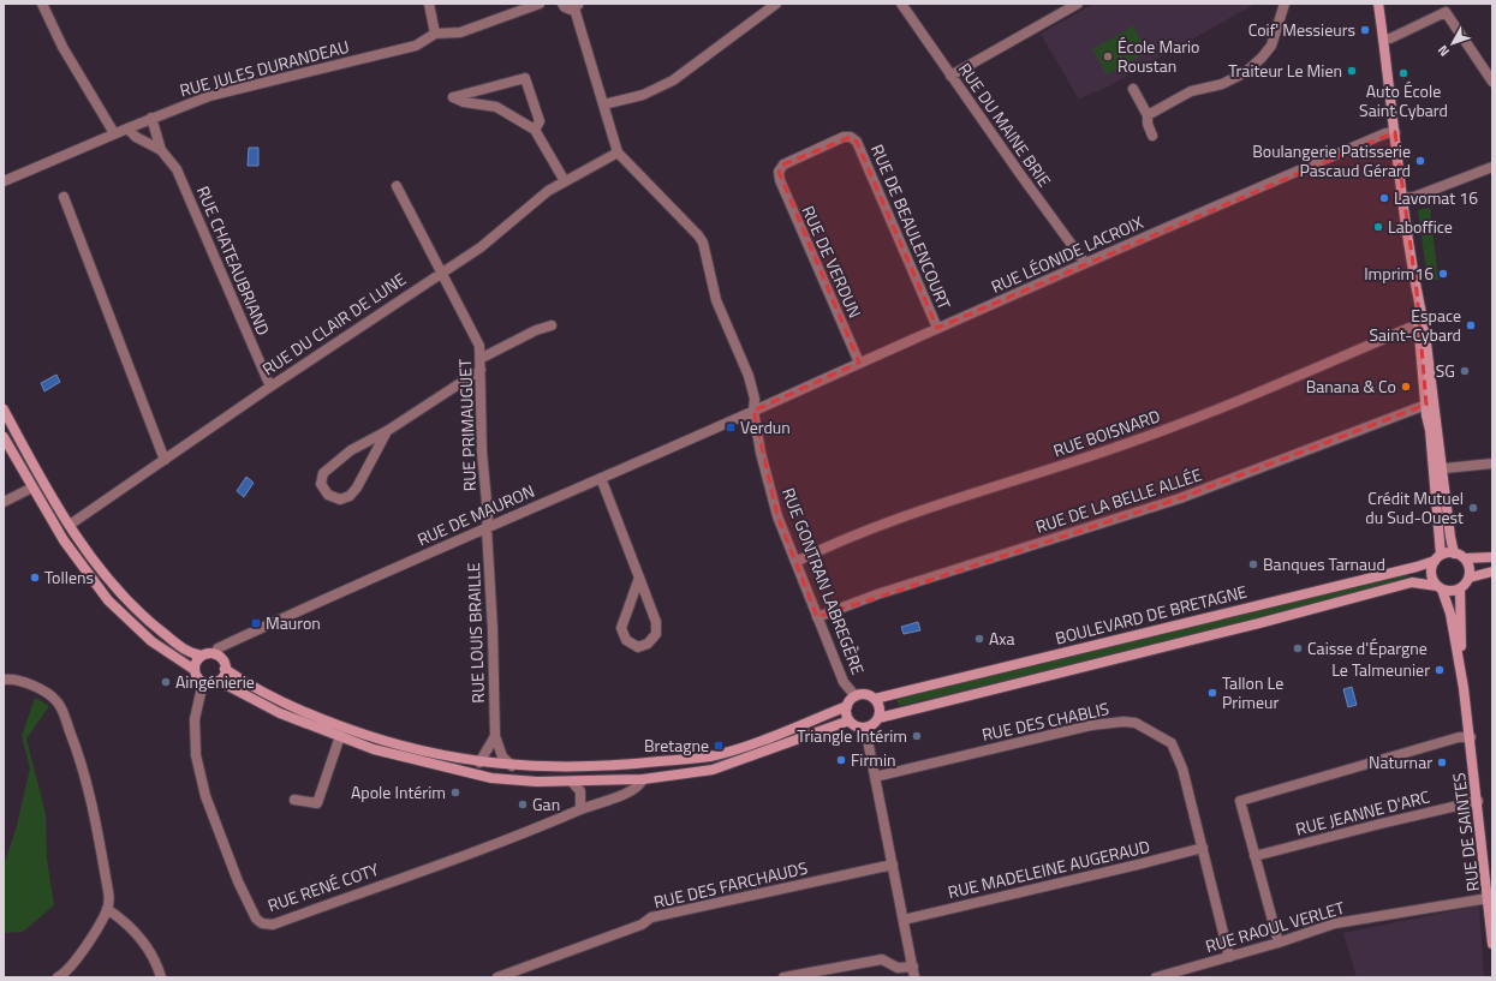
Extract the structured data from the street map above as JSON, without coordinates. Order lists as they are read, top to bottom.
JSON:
{
  "streets": {
    "main road": ["BOULEVARD DE BRETAGNE", "RUE DE SAINTES"],
    "street": [
      "RUE JULES DURANDEAU",
      "RUE DU MAINE BRIE",
      "RUE DE BEAULENCOURT",
      "RUE LÉONIDE LACROIX",
      "RUE CHATEAUBRIAND",
      "RUE DE VERDUN",
      "RUE DU CLAIR DE LUNE",
      "RUE PRIMAUGUET",
      "RUE BOISNARD",
      "RUE DE LA BELLE ALLÉE",
      "RUE DE MAURON",
      "RUE GONTRAN LABREGÈRE",
      "RUE LOUIS BRAILLE",
      "RUE DES CHABLIS",
      "RUE JEANNE D'ARC",
      "RUE MADELEINE AUGERAUD",
      "RUE DES FARCHAUDS",
      "RUE RENÉ COTY",
      "RUE RAOUL VERLET"
    ]
  },
  "crossings": [
    ["RUE JULES DURANDEAU", "RUE CHATEAUBRIAND"],
    ["RUE DU MAINE BRIE", "RUE LÉONIDE LACROIX"],
    ["RUE DE BEAULENCOURT", "RUE LÉONIDE LACROIX"],
    ["RUE DE BEAULENCOURT", "RUE DE VERDUN"],
    ["RUE LÉONIDE LACROIX", "RUE DE VERDUN"],
    ["RUE LÉONIDE LACROIX", "RUE DE MAURON"],
    ["RUE LÉONIDE LACROIX", "RUE GONTRAN LABREGÈRE"],
    ["RUE CHATEAUBRIAND", "RUE DU CLAIR DE LUNE"],
    ["RUE DU CLAIR DE LUNE", "RUE PRIMAUGUET"],
    ["RUE DU CLAIR DE LUNE", "RUE GONTRAN LABREGÈRE"],
    ["RUE PRIMAUGUET", "RUE DE MAURON"],
    ["RUE PRIMAUGUET", "RUE LOUIS BRAILLE"],
    ["RUE BOISNARD", "RUE GONTRAN LABREGÈRE"],
    ["RUE DE LA BELLE ALLÉE", "RUE GONTRAN LABREGÈRE"],
    ["RUE DE MAURON", "RUE GONTRAN LABREGÈRE"],
    ["RUE DE MAURON", "RUE LOUIS BRAILLE"],
    ["RUE DE MAURON", "RUE RENÉ COTY"],
    ["RUE GONTRAN LABREGÈRE", "BOULEVARD DE BRETAGNE"],
    ["BOULEVARD DE BRETAGNE", "RUE DE SAINTES"],
    ["RUE DES CHABLIS", "RUE MADELEINE AUGERAUD"],
    ["RUE DES CHABLIS", "RUE RAOUL VERLET"],
    ["RUE JEANNE D'ARC", "RUE DE SAINTES"],
    ["RUE DE SAINTES", "RUE RAOUL VERLET"]
  ],
  "places": {
    "other": [
      "Coif' Messieurs",
      "École Mario Roustan",
      "Traiteur Le Mien",
      "Auto École Saint Cybard",
      "Boulangerie Patisserie Pascaud Gérard",
      "Lavomat 16",
      "Laboffice",
      "Imprim16",
      "Espace Saint-Cybard",
      "SG",
      "Banana & Co",
      "Crédit Mutuel du Sud-Ouest",
      "Banques Tarnaud",
      "Tollens",
      "Axa",
      "Caisse d'Épargne",
      "Le Talmeunier",
      "Aingénierie",
      "Tallon Le Primeur",
      "Triangle Intérim",
      "Firmin",
      "Naturnar",
      "Apole Intérim",
      "Gan"
    ],
    "transit": ["Verdun", "Mauron", "Bretagne"]
  },
  "north": "bottom left"
}
